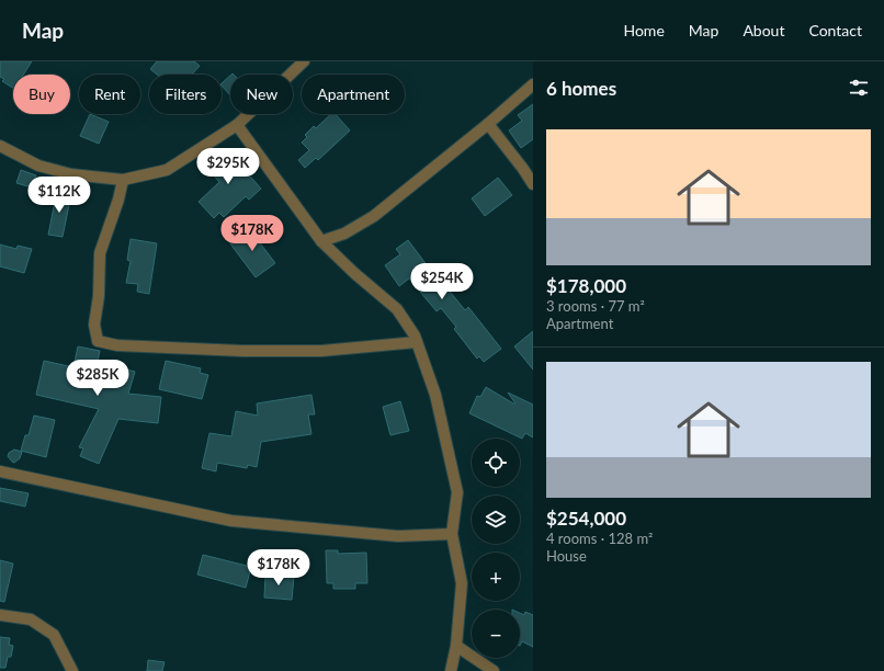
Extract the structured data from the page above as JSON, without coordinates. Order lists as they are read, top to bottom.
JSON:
{
  "page": {
    "header": "Map",
    "nav": [
      "Home",
      "Map",
      "About",
      "Contact"
    ],
    "heading": "6 homes",
    "chip": [
      "Buy",
      "Rent",
      "Filters",
      "New",
      "Apartment"
    ],
    "list": [
      {
        "name": "$178,000",
        "note": "3 rooms · 77 m² · Apartment"
      },
      {
        "name": "$254,000",
        "note": "4 rooms · 128 m² · House"
      }
    ],
    "price": [
      "$295K",
      "$112K",
      "$178K",
      "$254K",
      "$285K",
      "$178K"
    ],
    "map_buttons": ["+", "−"]
  }
}
